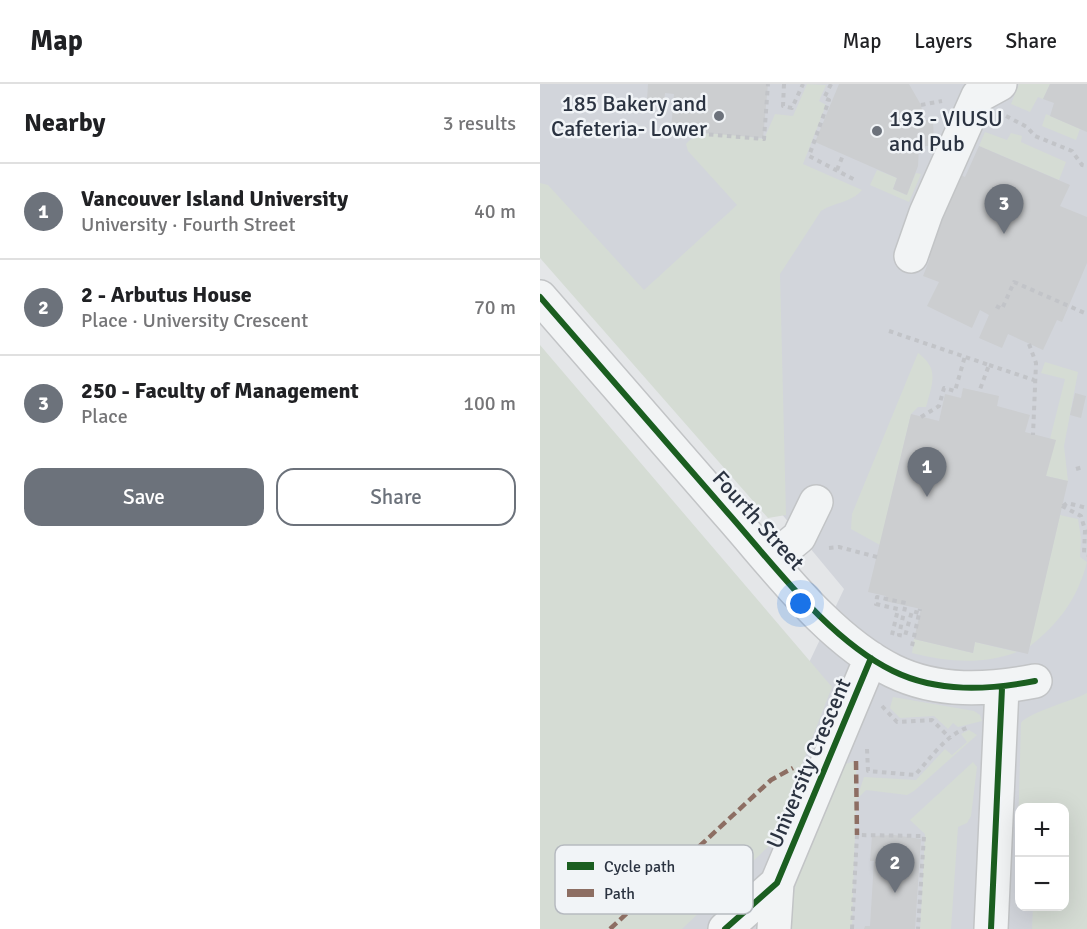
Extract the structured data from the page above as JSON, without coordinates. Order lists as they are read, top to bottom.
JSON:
{
  "streets": {
    "street": ["Fourth Street", "University Crescent"]
  },
  "crossings": [
    ["Fourth Street", "University Crescent"]
  ],
  "places": ["185 Bakery and Cafeteria- Lower", "193 - VIUSU and Pub"],
  "legend": ["Cycle path", "Path"],
  "page": {
    "header": "Map",
    "nav": ["Map", "Layers", "Share"],
    "heading": ["Nearby", "3 results"],
    "list": [
      {
        "mark": "1",
        "name": "Vancouver Island University",
        "note": "University · Fourth Street",
        "value": "40 m"
      },
      {
        "mark": "2",
        "name": "2 - Arbutus House",
        "note": "Place · University Crescent",
        "value": "70 m"
      },
      {
        "mark": "3",
        "name": "250 - Faculty of Management",
        "note": "Place",
        "value": "100 m"
      }
    ],
    "pins": ["3", "1", "2"],
    "buttons": ["Save", "Share"],
    "map_buttons": ["+", "−"]
  }
}
